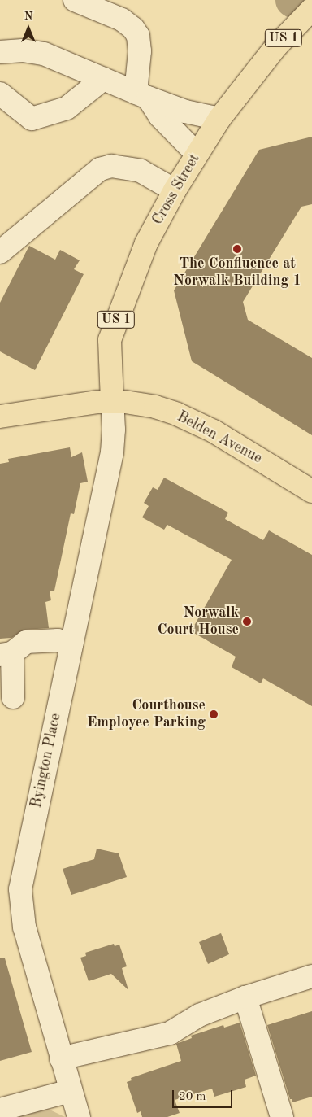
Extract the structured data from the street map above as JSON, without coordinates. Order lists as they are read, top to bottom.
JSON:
{
  "streets": {
    "main road": ["US 1", "Cross Street", "Belden Avenue"],
    "street": ["Byington Place"]
  },
  "crossings": [
    ["Cross Street", "Belden Avenue"],
    ["Cross Street", "Byington Place"],
    ["Belden Avenue", "Byington Place"]
  ],
  "places": ["The Confluence at Norwalk Building 1", "Norwalk Court House", "Courthouse Employee Parking"],
  "scale_bar": "20 m",
  "north": "top"
}
